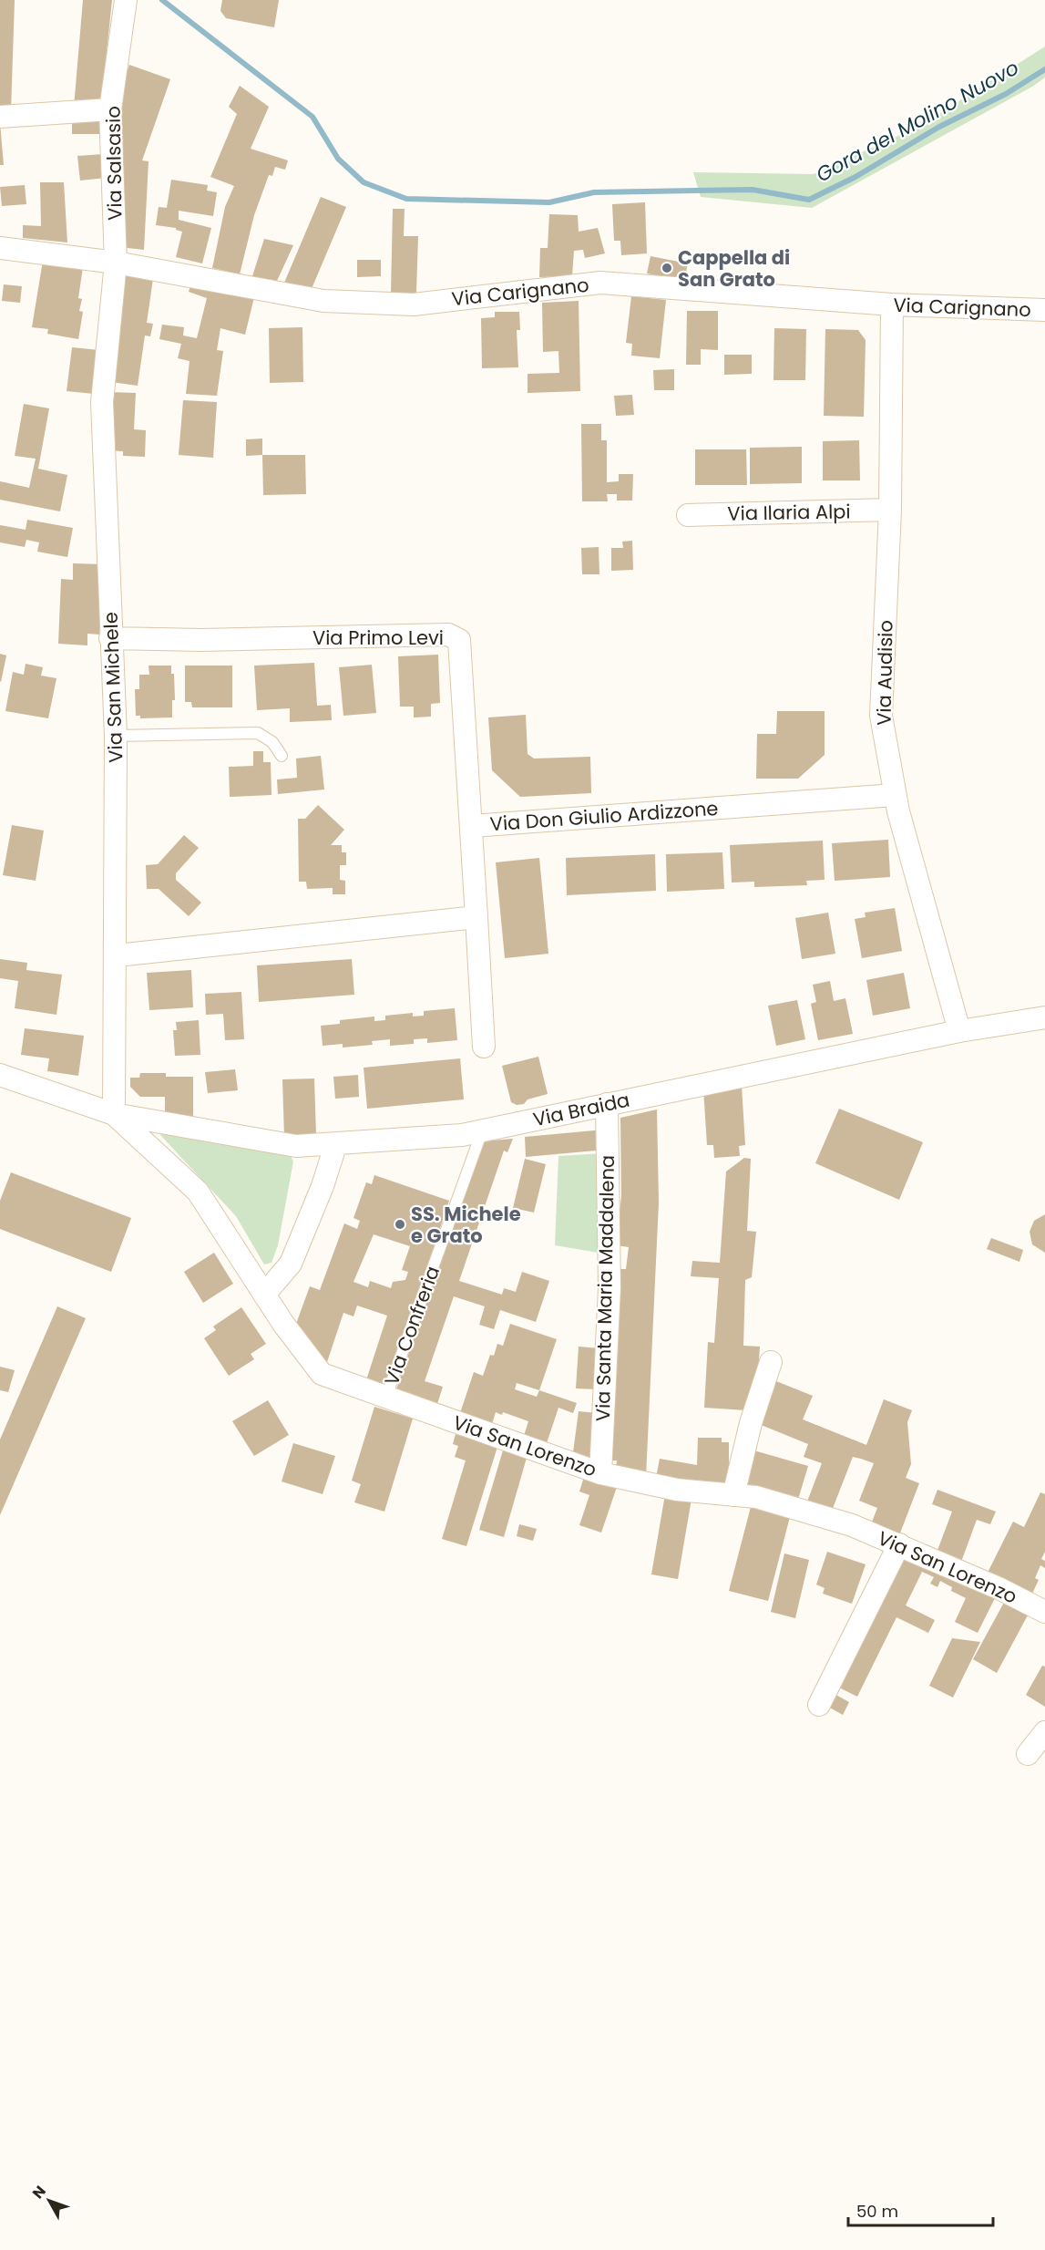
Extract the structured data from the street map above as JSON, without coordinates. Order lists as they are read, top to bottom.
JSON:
{
  "streets": {
    "street": [
      "Via Salsasio",
      "Via Carignano",
      "Via Ilaria Alpi",
      "Via Primo Levi",
      "Via Audisio",
      "Via San Michele",
      "Via Don Giulio Ardizzone",
      "Via Braida",
      "Via Santa Maria Maddalena",
      "Via San Lorenzo"
    ],
    "lane": ["Via Confreria"]
  },
  "crossings": [
    ["Via Salsasio", "Via Carignano"],
    ["Via Salsasio", "Via San Michele"],
    ["Via Carignano", "Via Audisio"],
    ["Via Carignano", "Via San Michele"],
    ["Via Ilaria Alpi", "Via Audisio"],
    ["Via Primo Levi", "Via San Michele"],
    ["Via Primo Levi", "Via Don Giulio Ardizzone"],
    ["Via Audisio", "Via Don Giulio Ardizzone"],
    ["Via Audisio", "Via Braida"],
    ["Via San Michele", "Via Braida"],
    ["Via San Michele", "Via San Lorenzo"],
    ["Via Braida", "Via Santa Maria Maddalena"],
    ["Via Braida", "Via Confreria"],
    ["Via Braida", "Via San Lorenzo"],
    ["Via Santa Maria Maddalena", "Via San Lorenzo"],
    ["Via Confreria", "Via San Lorenzo"]
  ],
  "water": ["Gora del Molino Nuovo"],
  "places": ["Cappella di San Grato", "SS. Michele e Grato"],
  "scale_bar": "50 m",
  "north": "top left"
}
